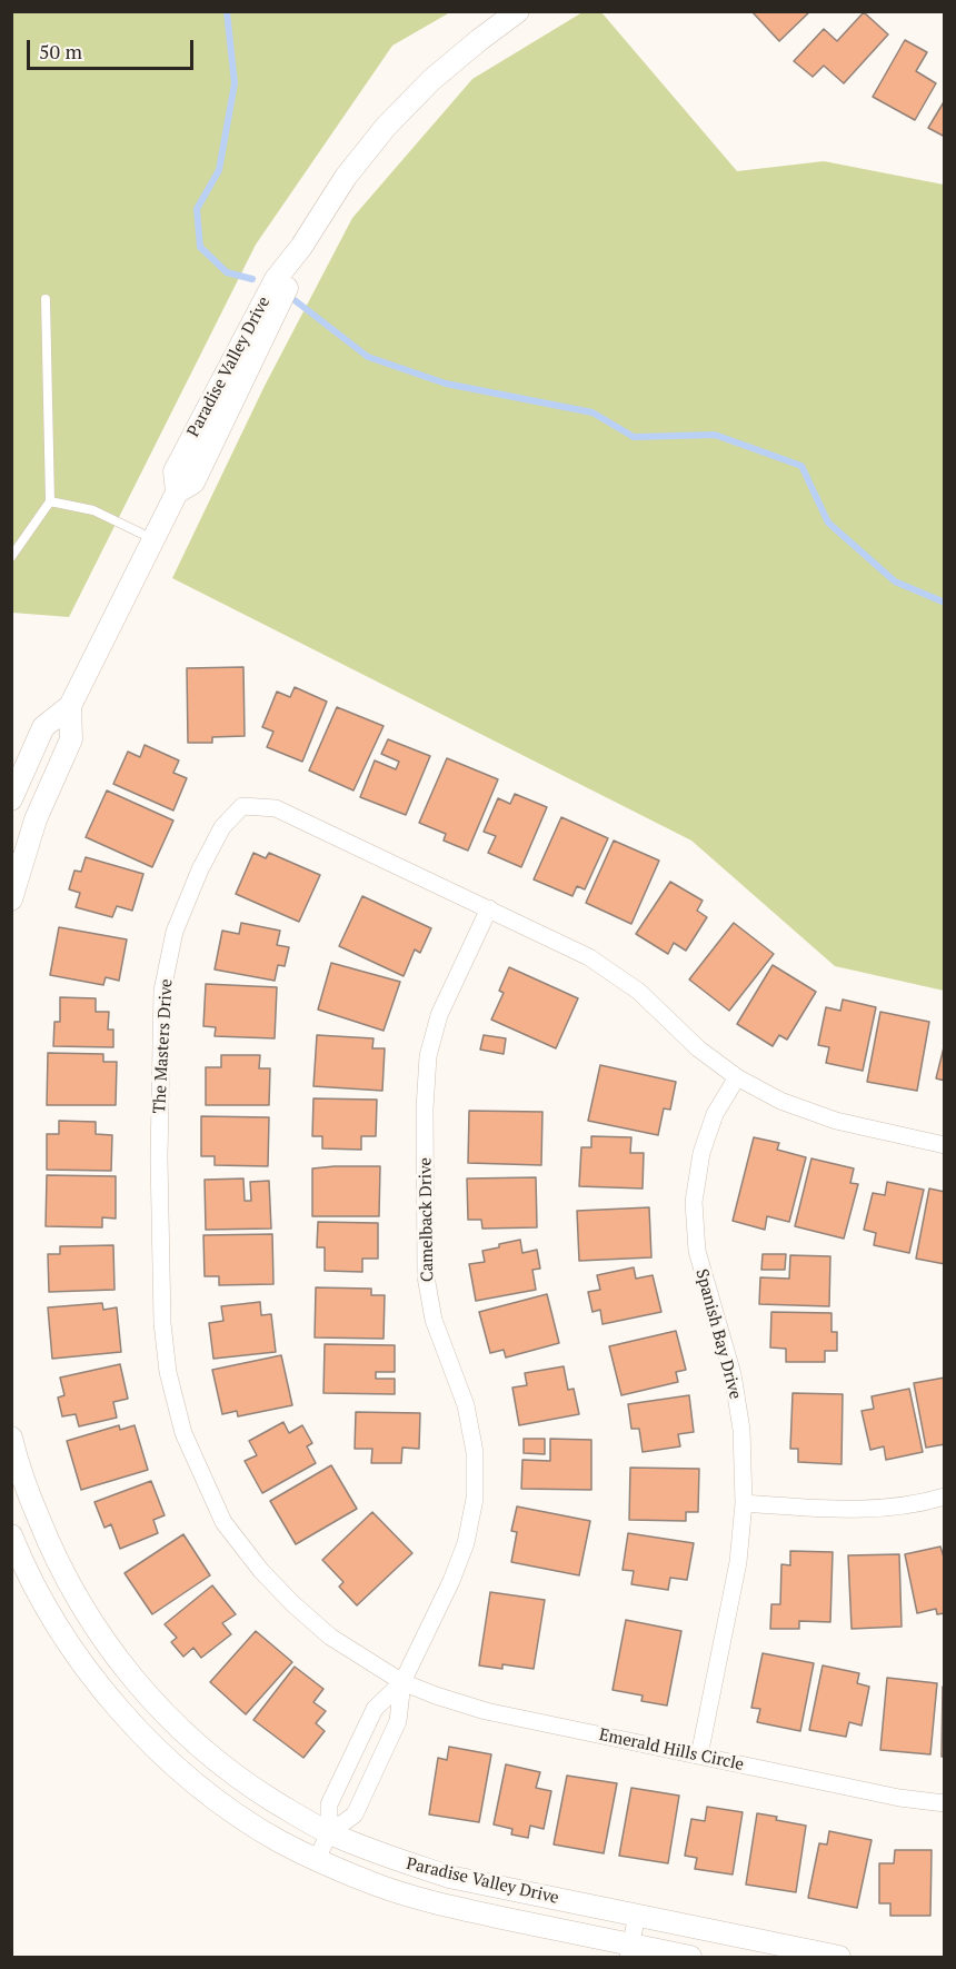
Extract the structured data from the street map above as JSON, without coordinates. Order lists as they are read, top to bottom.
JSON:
{
  "streets": {
    "street": [
      "Paradise Valley Drive",
      "The Masters Drive",
      "Camelback Drive",
      "Spanish Bay Drive",
      "Emerald Hills Circle"
    ]
  },
  "crossings": [
    ["Paradise Valley Drive", "Camelback Drive"],
    ["The Masters Drive", "Camelback Drive"],
    ["The Masters Drive", "Spanish Bay Drive"],
    ["The Masters Drive", "Emerald Hills Circle"],
    ["Camelback Drive", "Emerald Hills Circle"],
    ["Spanish Bay Drive", "Emerald Hills Circle"]
  ],
  "scale_bar": "50 m"
}
